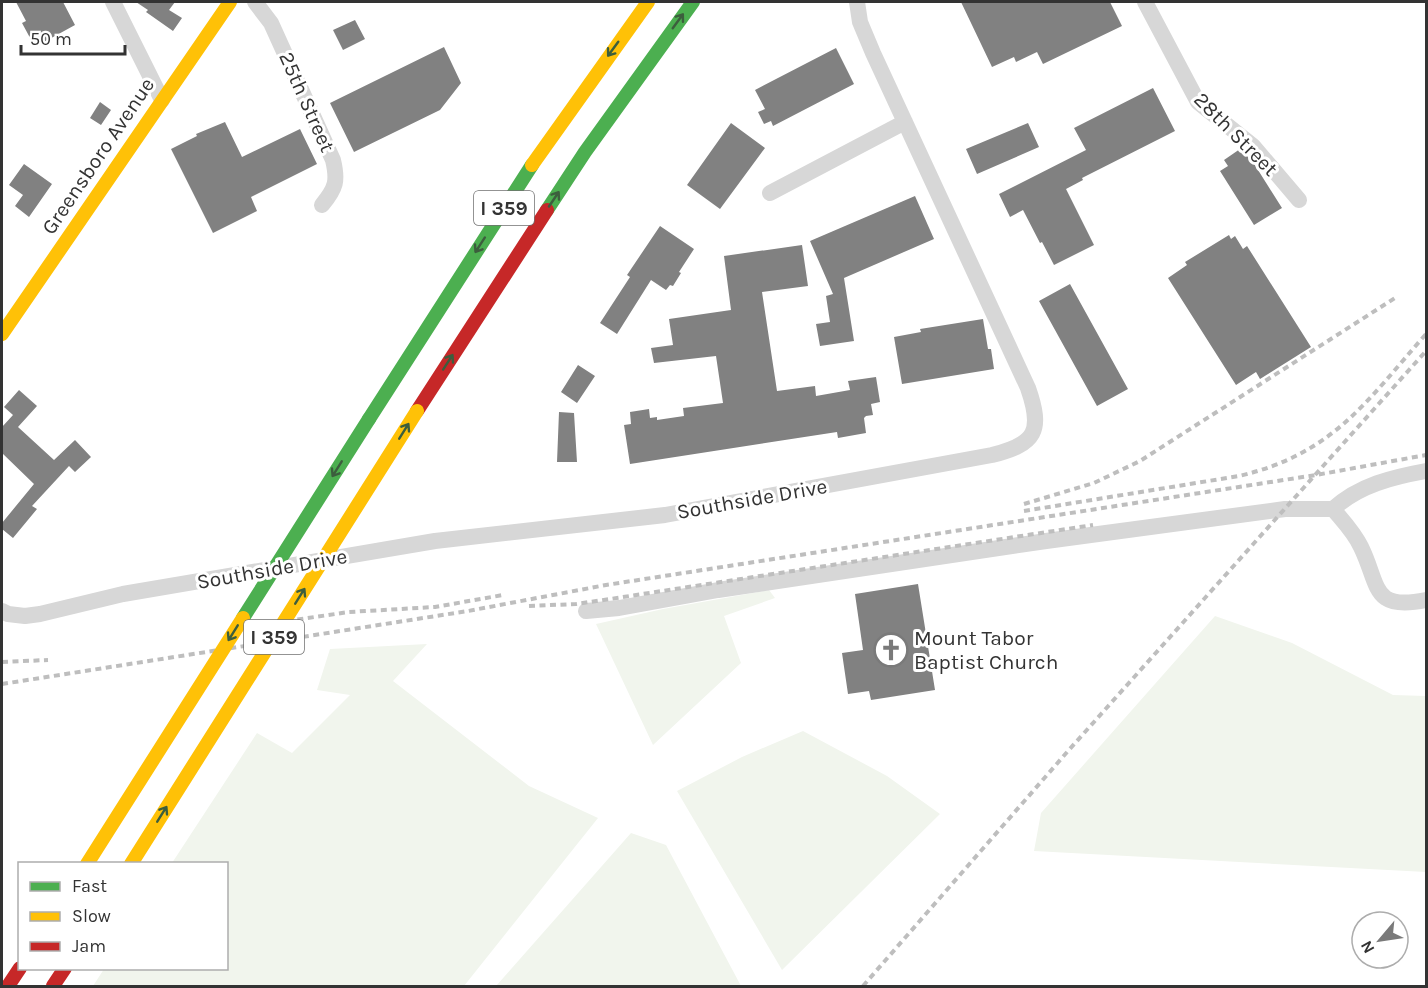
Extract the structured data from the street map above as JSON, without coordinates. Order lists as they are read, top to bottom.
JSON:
{
  "streets": {
    "main road": ["Greensboro Avenue", "I 359"],
    "street": ["25th Street", "28th Street", "Southside Drive"]
  },
  "places": {
    "church": ["Mount Tabor Baptist Church"]
  },
  "legend": ["Fast", "Slow", "Jam"],
  "scale_bar": "50 m",
  "north": "bottom left"
}
